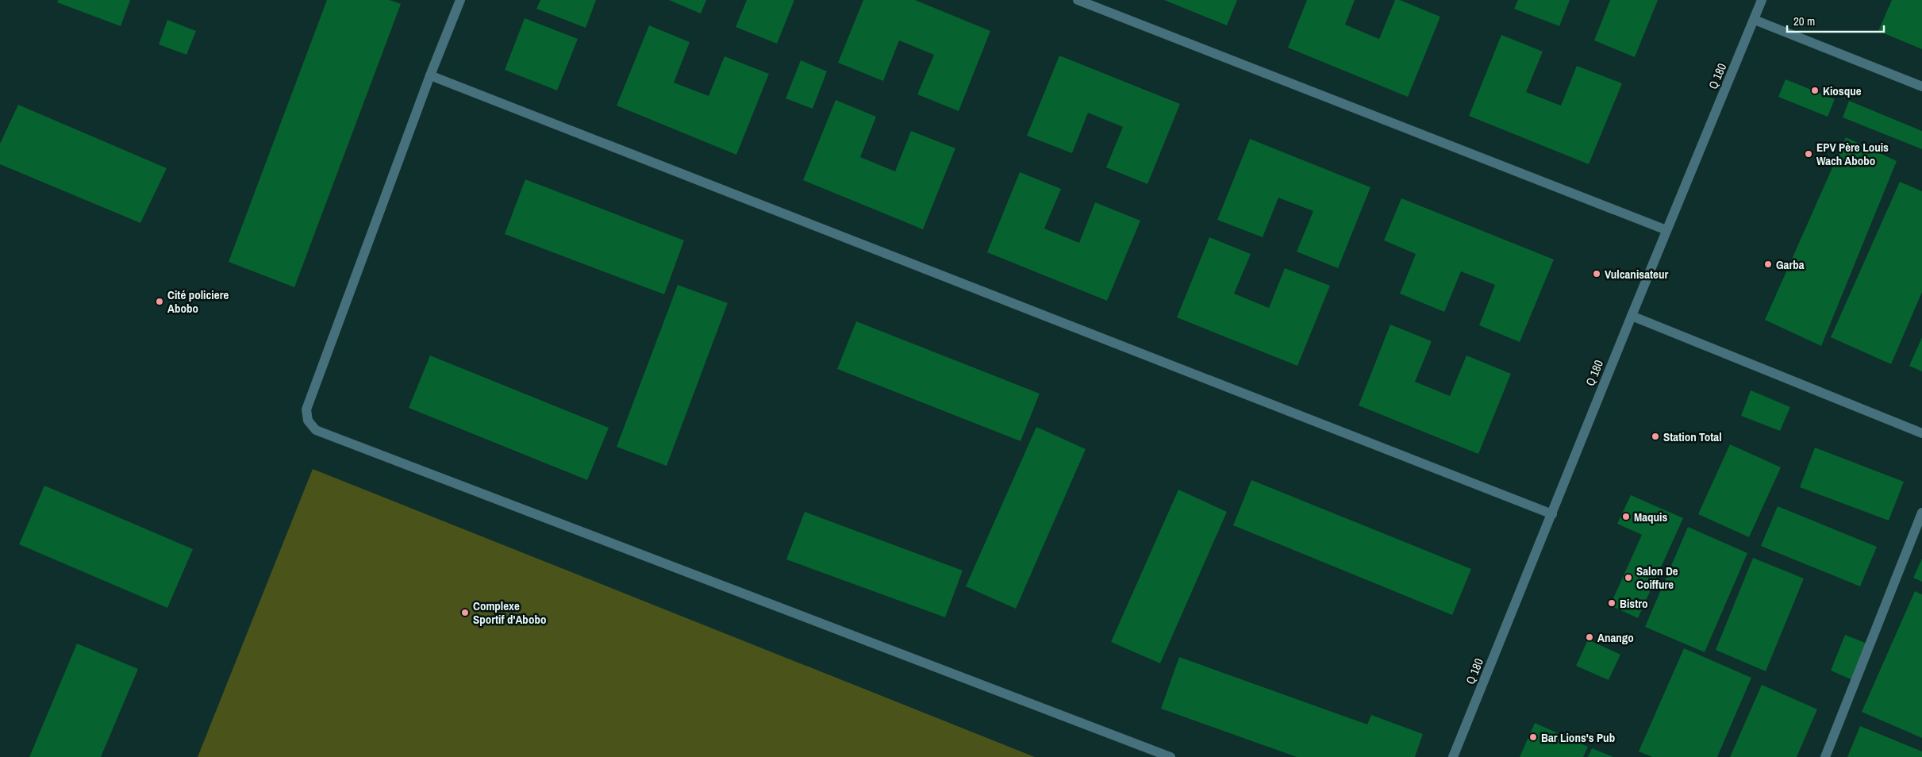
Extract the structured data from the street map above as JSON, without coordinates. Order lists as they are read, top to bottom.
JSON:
{
  "streets": {
    "street": ["Q 180"]
  },
  "places": [
    "Kiosque",
    "EPV Père Louis Wach Abobo",
    "Garba",
    "Vulcanisateur",
    "Cité policiere Abobo",
    "Station Total",
    "Maquis",
    "Salon De Coiffure",
    "Bistro",
    "Complexe Sportif d'Abobo",
    "Anango",
    "Bar Lions's Pub"
  ],
  "scale_bar": "20 m"
}
